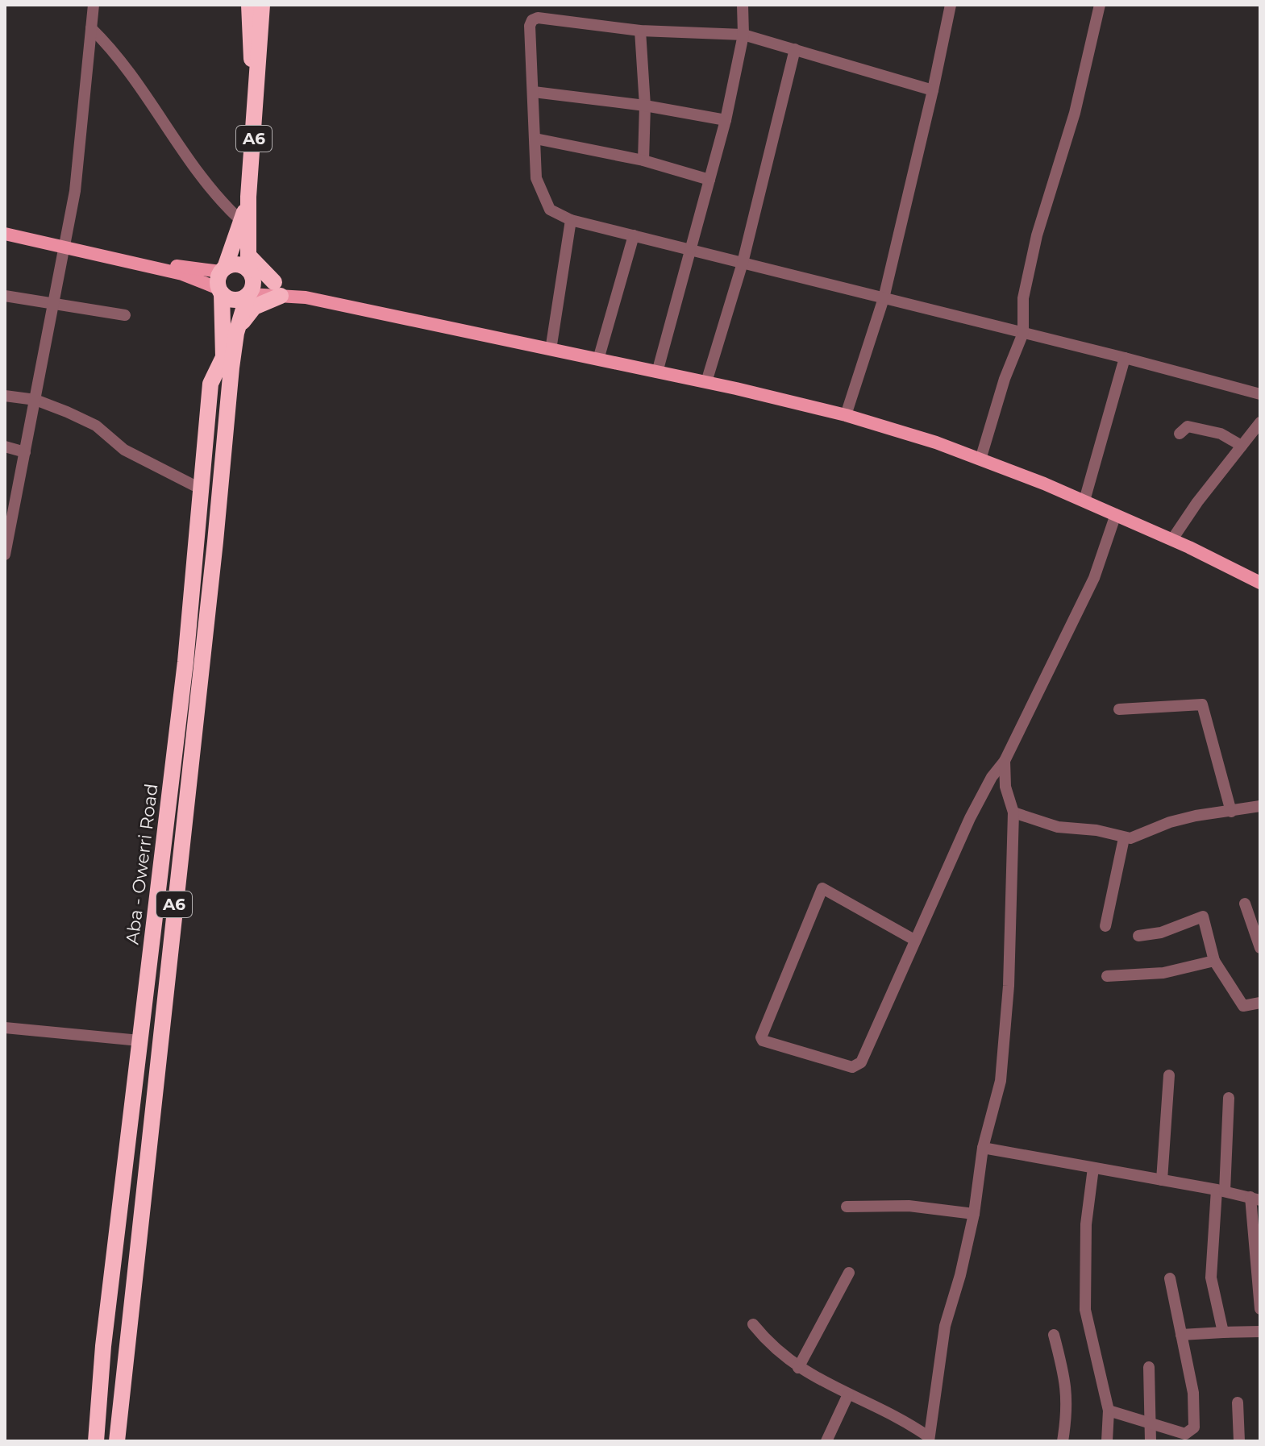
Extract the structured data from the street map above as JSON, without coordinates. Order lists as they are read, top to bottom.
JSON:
{
  "streets": {
    "highway": ["A6", "Aba - Owerri Road"]
  }
}
